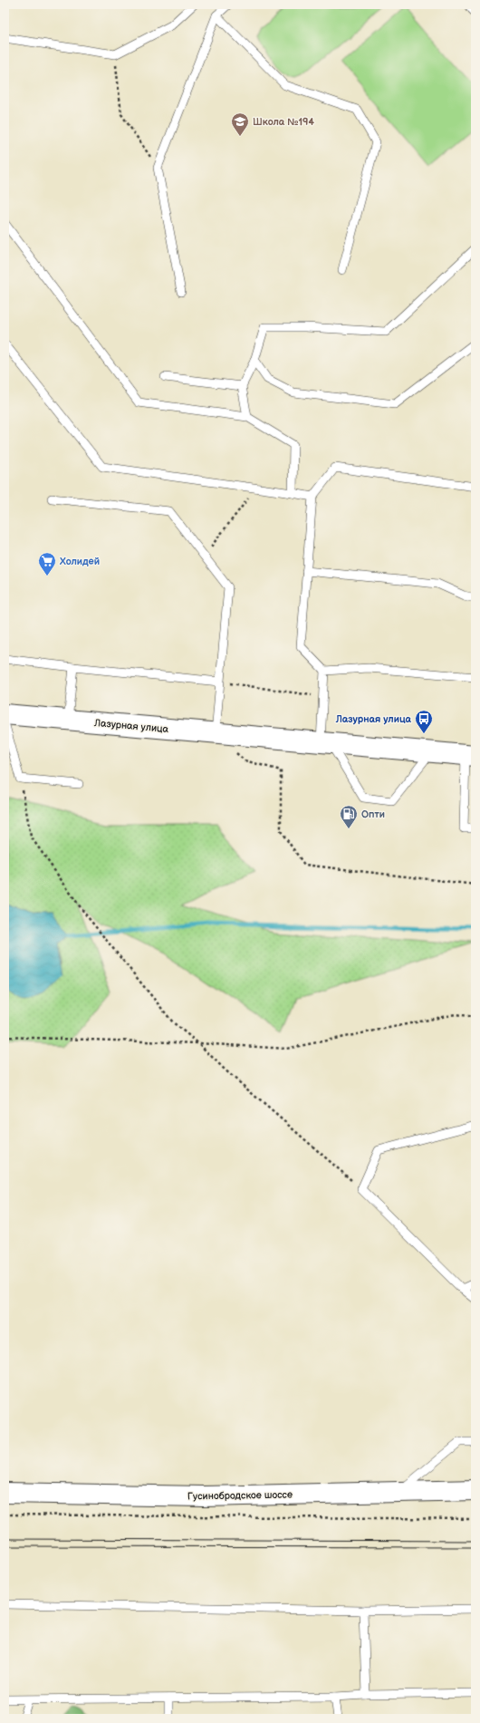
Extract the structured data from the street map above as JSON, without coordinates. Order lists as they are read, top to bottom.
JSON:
{
  "streets": {
    "main road": ["Лазурная улица", "Гусинобродское шоссе"]
  },
  "places": {
    "school or university": ["Школа №194"],
    "supermarket": ["Холидей"],
    "bus stop": ["Лазурная улица"],
    "fuel station": ["Опти"]
  }
}
